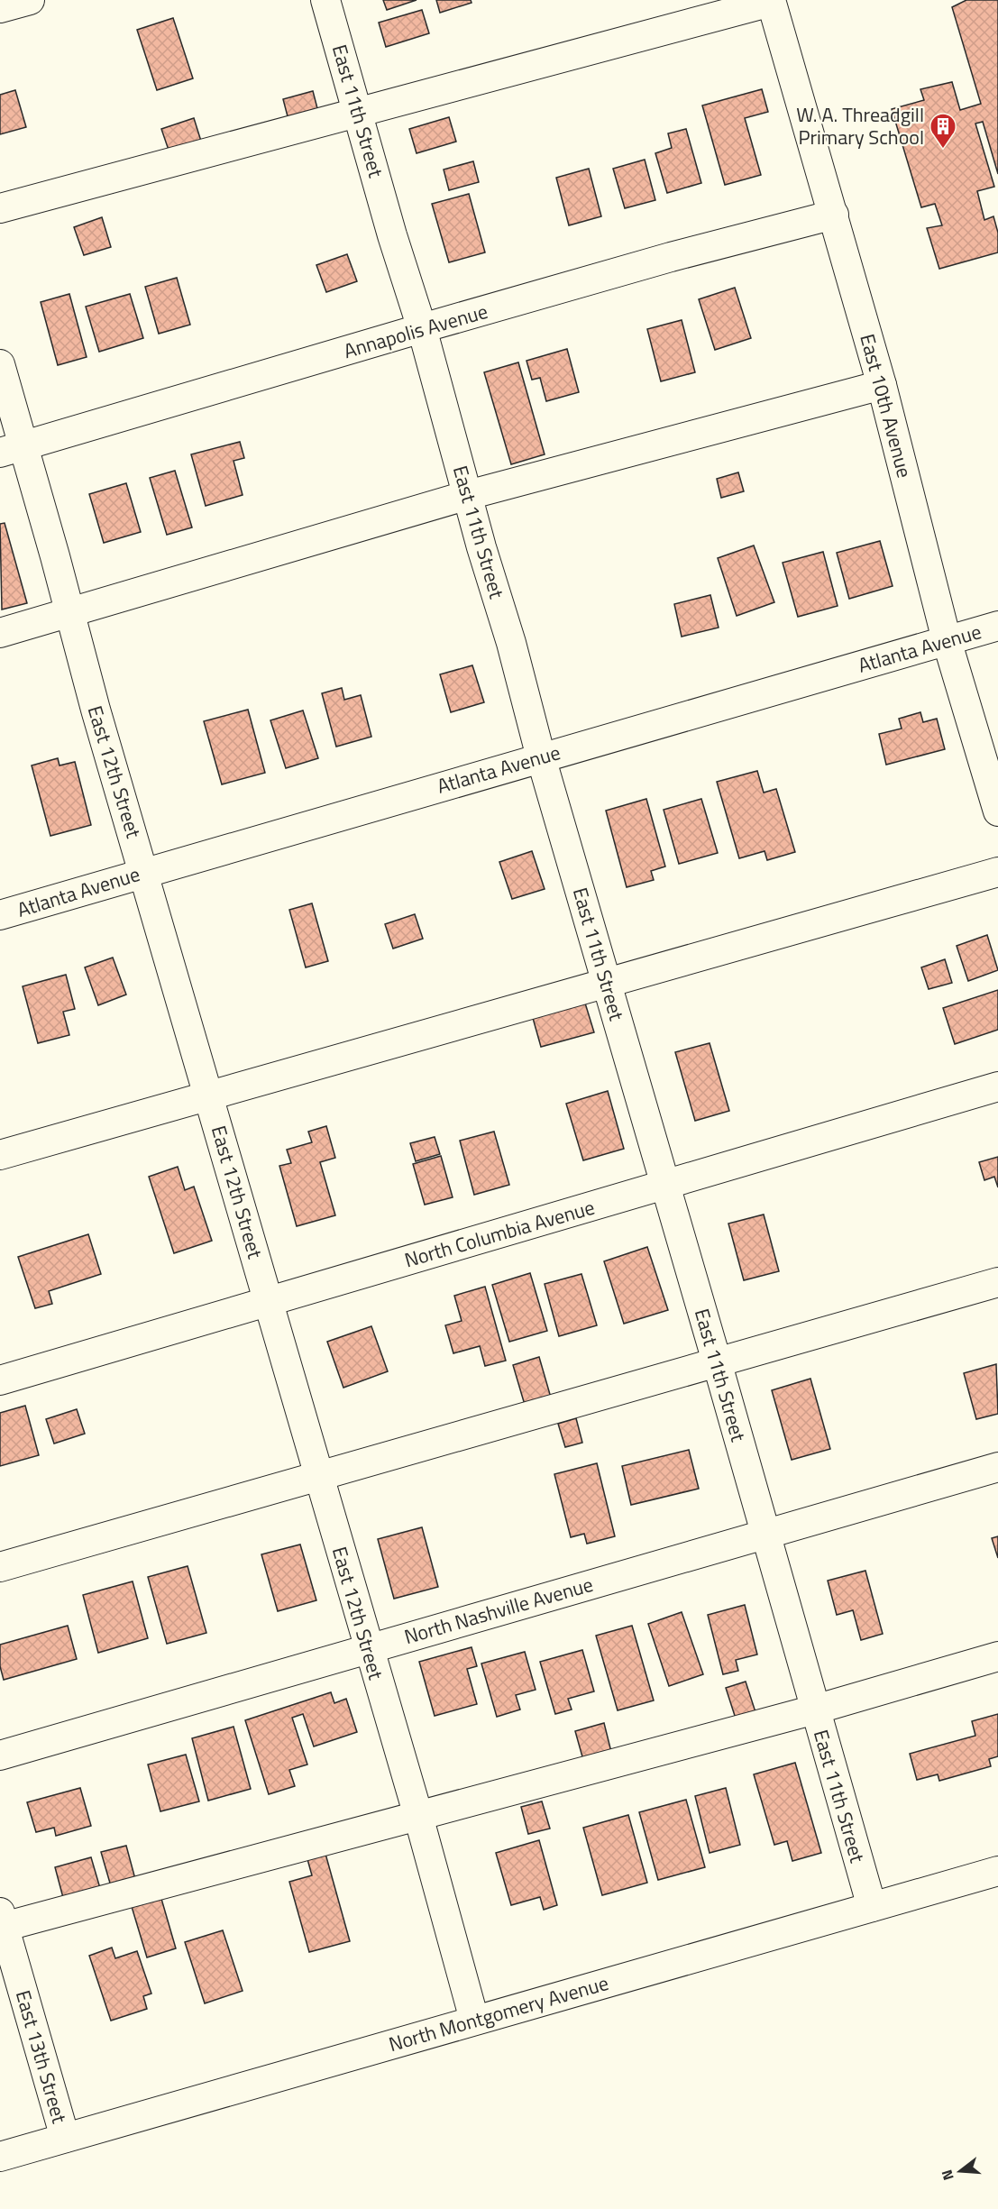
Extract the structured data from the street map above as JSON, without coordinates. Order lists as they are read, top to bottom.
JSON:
{
  "streets": {
    "street": [
      "East 11th Street",
      "Annapolis Avenue",
      "East 10th Avenue",
      "Atlanta Avenue",
      "East 12th Street",
      "North Columbia Avenue",
      "North Nashville Avenue",
      "North Montgomery Avenue",
      "East 13th Street"
    ]
  },
  "crossings": [
    ["East 11th Street", "Annapolis Avenue"],
    ["East 11th Street", "Atlanta Avenue"],
    ["East 11th Street", "North Columbia Avenue"],
    ["East 11th Street", "North Nashville Avenue"],
    ["East 11th Street", "North Montgomery Avenue"],
    ["Annapolis Avenue", "East 10th Avenue"],
    ["Annapolis Avenue", "East 12th Street"],
    ["East 10th Avenue", "Atlanta Avenue"],
    ["Atlanta Avenue", "East 12th Street"],
    ["East 12th Street", "North Columbia Avenue"],
    ["East 12th Street", "North Nashville Avenue"],
    ["East 12th Street", "North Montgomery Avenue"],
    ["North Montgomery Avenue", "East 13th Street"]
  ],
  "places": {
    "building": ["W. A. Threadgill Primary School"]
  },
  "north": "left"
}
